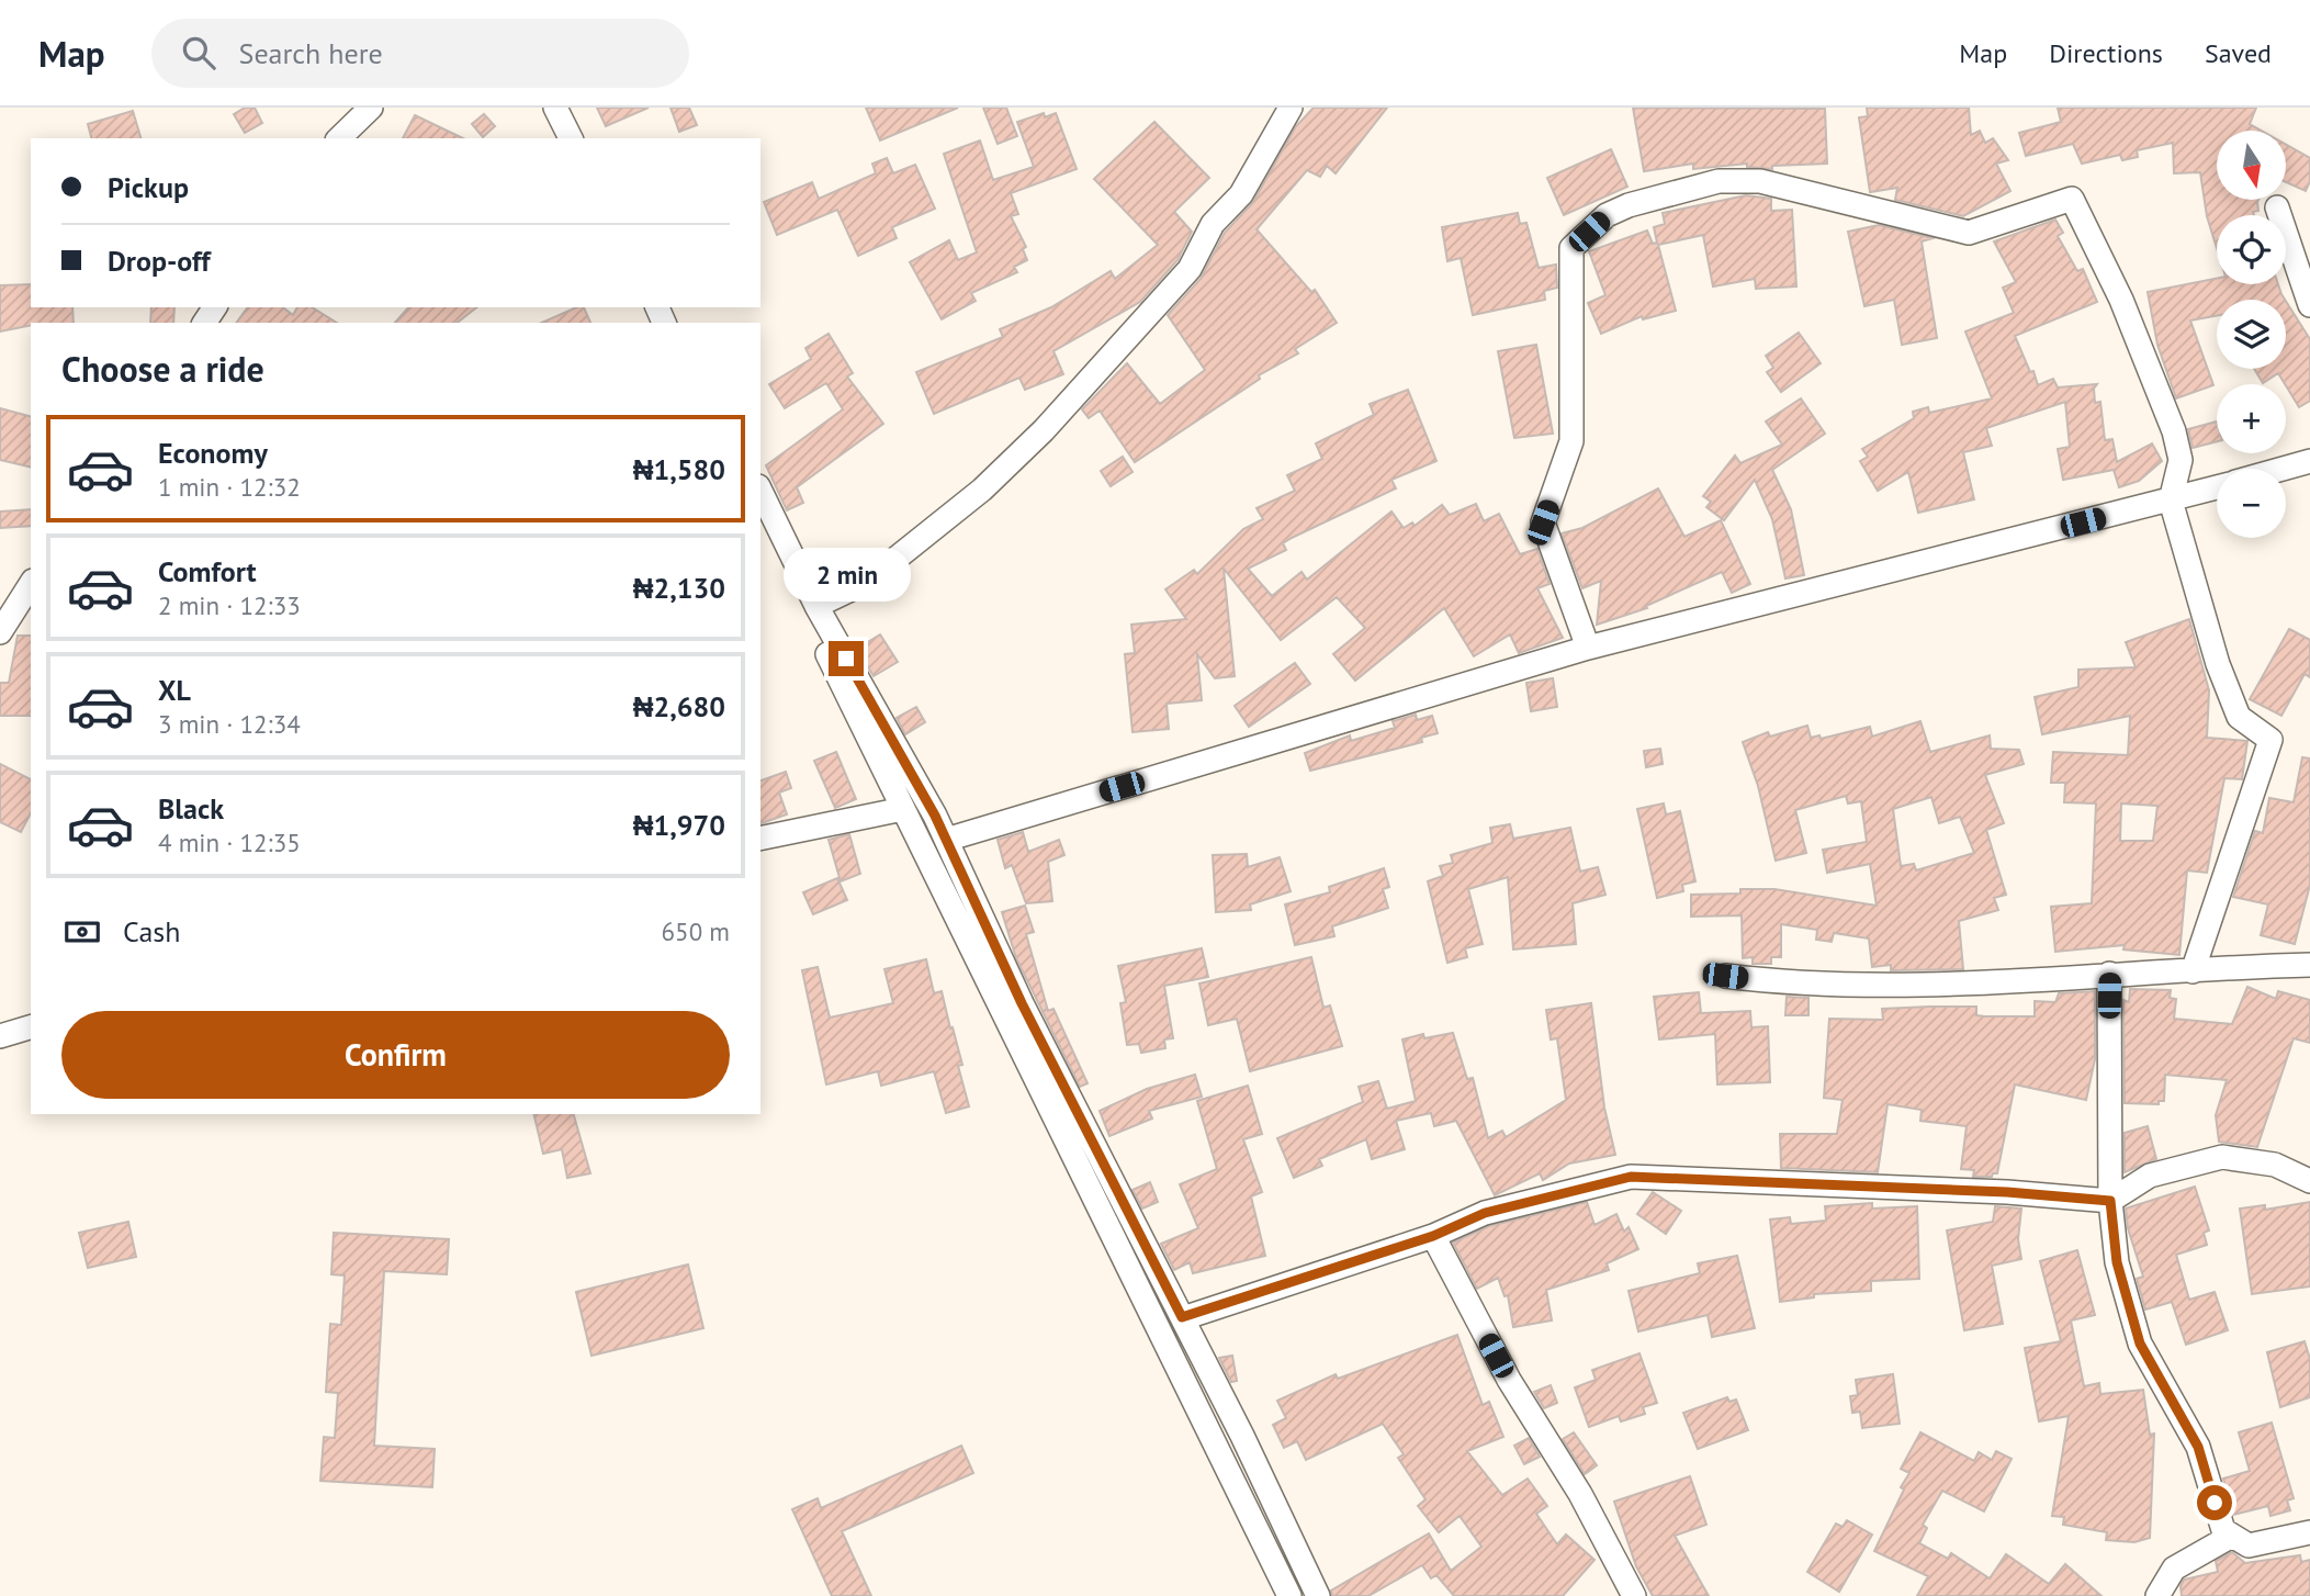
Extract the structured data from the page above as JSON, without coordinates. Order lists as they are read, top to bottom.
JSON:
{
  "north": "bottom",
  "page": {
    "header": "Map",
    "search": "Search here",
    "nav": ["Map", "Directions", "Saved"],
    "map_buttons": ["+", "−"],
    "banner": ["Pickup", "Drop-off"],
    "heading": "Choose a ride",
    "list": [
      {
        "name": "Economy",
        "note": "1 min · 12:32",
        "value": "₦1,580"
      },
      {
        "name": "Comfort",
        "note": "2 min · 12:33",
        "value": "₦2,130"
      },
      {
        "name": "XL",
        "note": "3 min · 12:34",
        "value": "₦2,680"
      },
      {
        "name": "Black",
        "note": "4 min · 12:35",
        "value": "₦1,970"
      }
    ],
    "bubble": "2 min",
    "pay": ["Cash", "650 m"],
    "buttons": "Confirm"
  }
}
